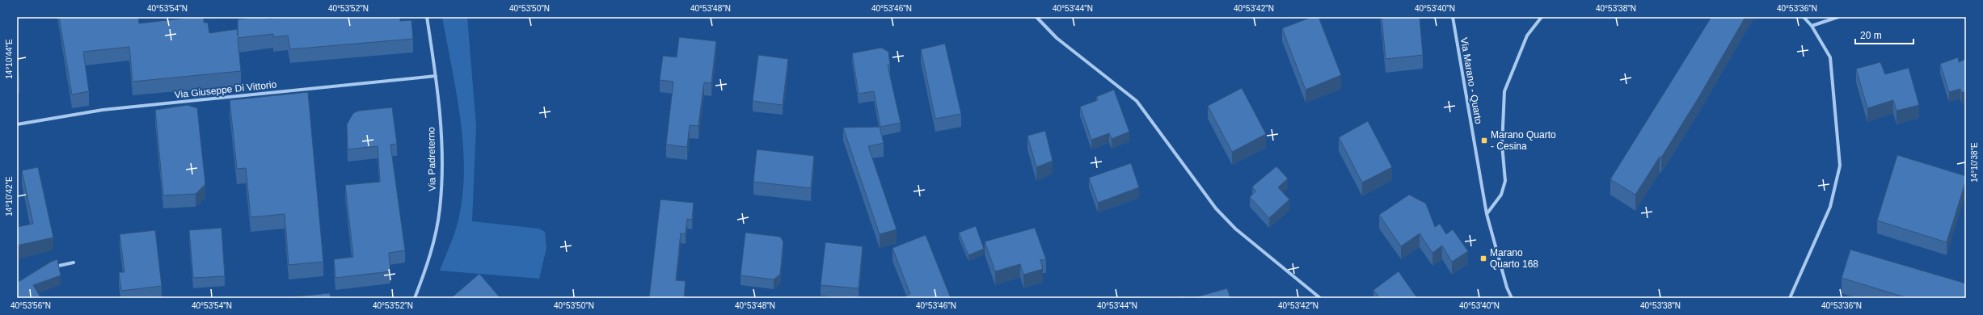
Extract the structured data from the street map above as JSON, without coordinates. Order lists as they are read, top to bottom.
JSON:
{
  "streets": {
    "street": ["Via Marano - Quarto", "Via Giuseppe Di Vittorio", "Via Padreterno"]
  },
  "crossings": [
    ["Via Giuseppe Di Vittorio", "Via Padreterno"]
  ],
  "places": {
    "transit": ["Marano Quarto - Cesina", "Marano Quarto 168"]
  },
  "scale_bar": "20 m",
  "coordinates": [
    "40°53'54\"N",
    "40°53'52\"N",
    "40°53'50\"N",
    "40°53'48\"N",
    "40°53'46\"N",
    "40°53'44\"N",
    "40°53'42\"N",
    "40°53'40\"N",
    "40°53'38\"N",
    "40°53'36\"N",
    "14°10'44\"E",
    "14°10'38\"E",
    "14°10'42\"E",
    "40°53'56\"N"
  ]
}
